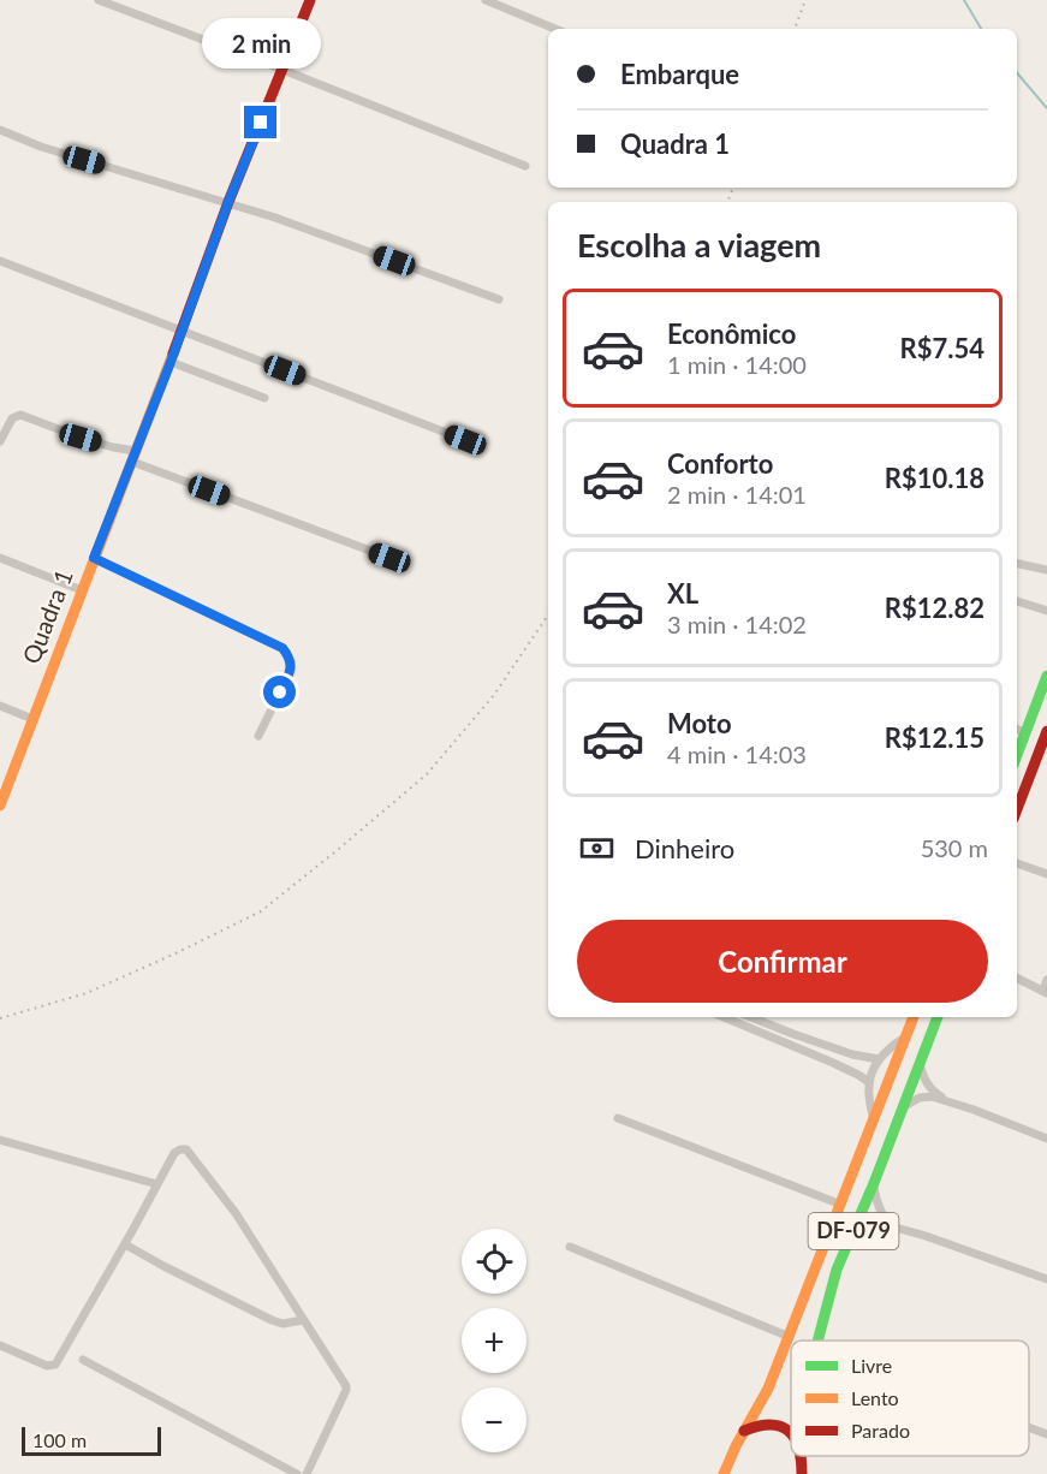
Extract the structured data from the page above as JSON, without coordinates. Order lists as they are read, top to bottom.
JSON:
{
  "streets": {
    "main road": ["Quadra 1", "DF-079"]
  },
  "legend": ["Livre", "Lento", "Parado"],
  "scale_bar": "100 m",
  "page": {
    "bubble": "2 min",
    "banner": ["Embarque", "Quadra 1"],
    "heading": "Escolha a viagem",
    "list": [
      {
        "name": "Econômico",
        "note": "1 min · 14:00",
        "value": "R$7.54"
      },
      {
        "name": "Conforto",
        "note": "2 min · 14:01",
        "value": "R$10.18"
      },
      {
        "name": "XL",
        "note": "3 min · 14:02",
        "value": "R$12.82"
      },
      {
        "name": "Moto",
        "note": "4 min · 14:03",
        "value": "R$12.15"
      }
    ],
    "pay": ["Dinheiro", "530 m"],
    "buttons": "Confirmar",
    "map_buttons": ["+", "−"],
    "scale": "100 m"
  }
}
